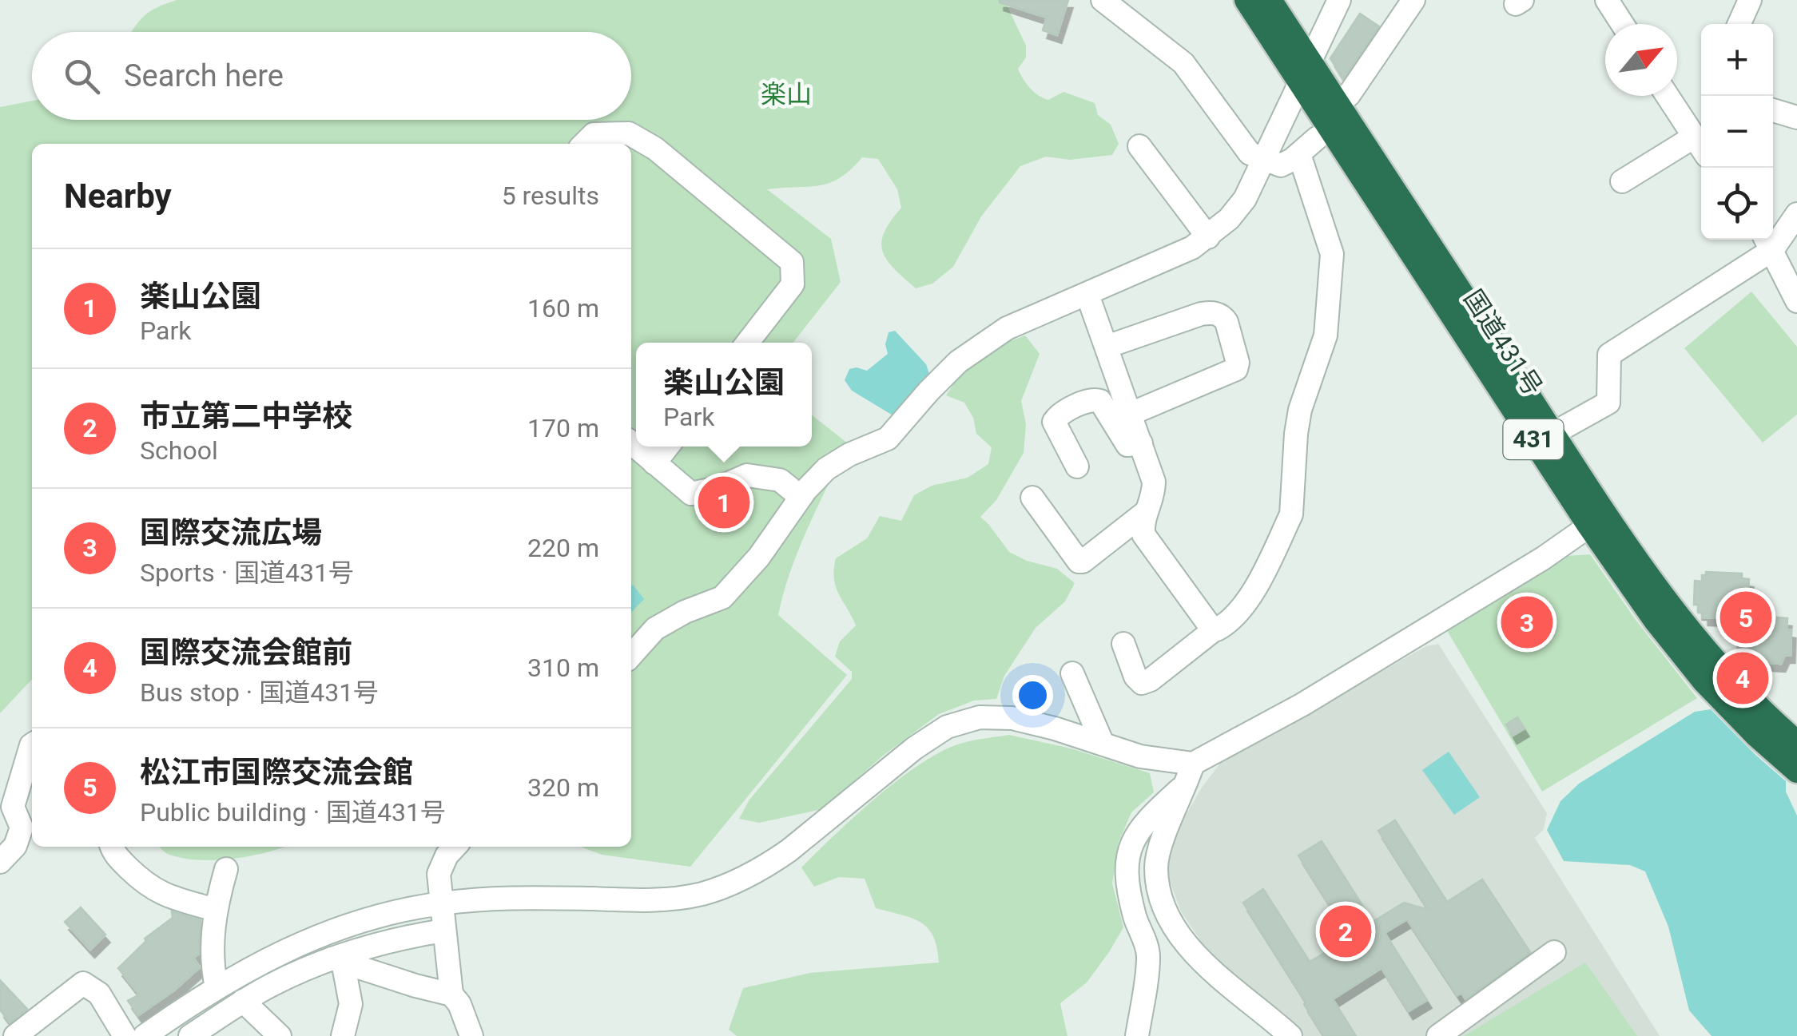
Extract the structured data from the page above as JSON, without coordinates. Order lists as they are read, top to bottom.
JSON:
{
  "streets": {
    "highway": ["国道431号", "431"]
  },
  "parks": ["楽山"],
  "north": "top right",
  "page": {
    "map_buttons": ["+", "−"],
    "search": "Search here",
    "heading": ["Nearby", "5 results"],
    "list": [
      {
        "mark": "1",
        "name": "楽山公園",
        "note": "Park",
        "value": "160 m"
      },
      {
        "mark": "2",
        "name": "市立第二中学校",
        "note": "School",
        "value": "170 m"
      },
      {
        "mark": "3",
        "name": "国際交流広場",
        "note": "Sports · 国道431号",
        "value": "220 m"
      },
      {
        "mark": "4",
        "name": "国際交流会館前",
        "note": "Bus stop · 国道431号",
        "value": "310 m"
      },
      {
        "mark": "5",
        "name": "松江市国際交流会館",
        "note": "Public building · 国道431号",
        "value": "320 m"
      }
    ],
    "popup": ["楽山公園", "Park"],
    "pins": [
      "1",
      "5",
      "3",
      "4",
      "2"
    ]
  }
}
